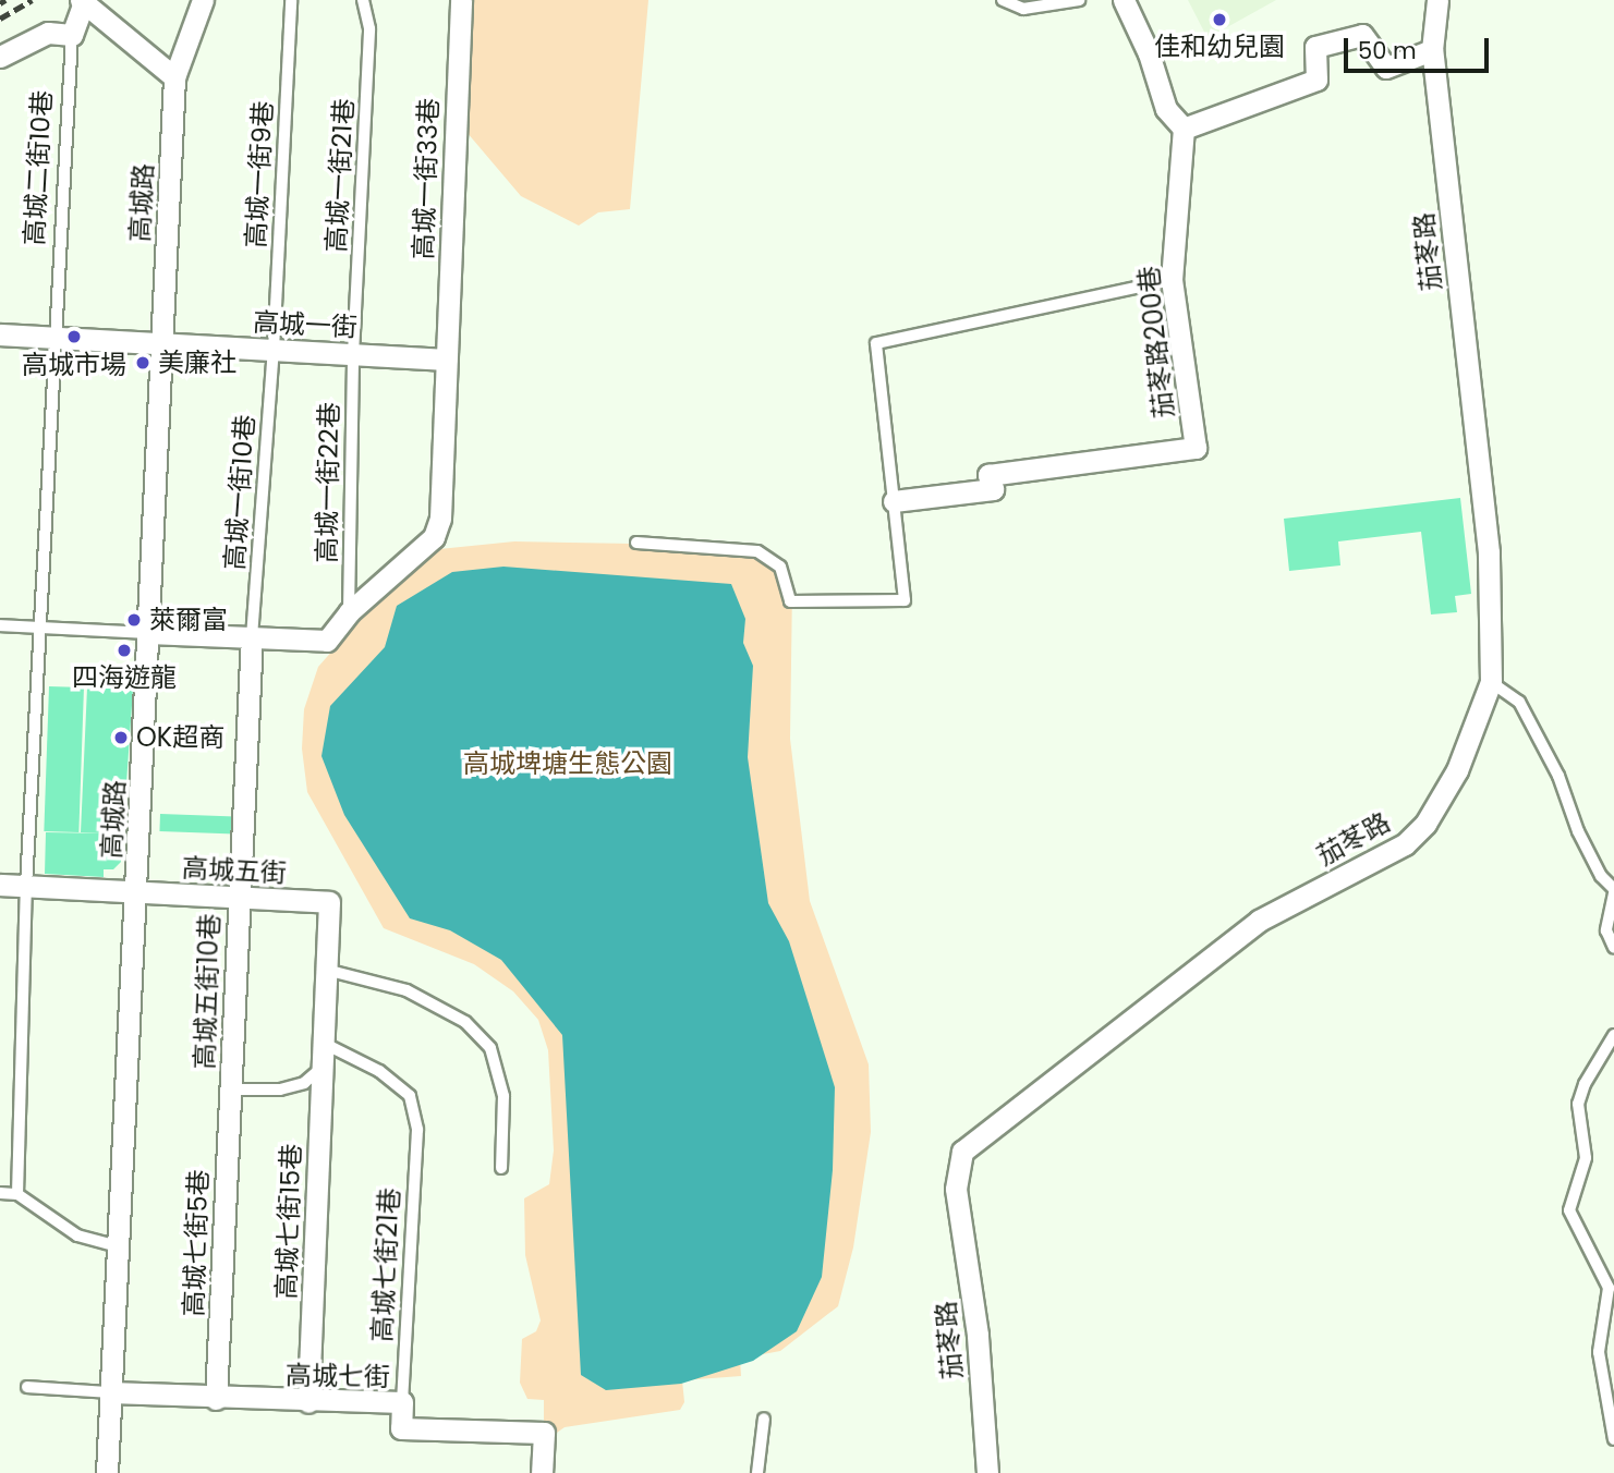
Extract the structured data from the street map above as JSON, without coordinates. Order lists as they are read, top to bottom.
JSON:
{
  "streets": {
    "street": [
      "高城二街10巷",
      "高城一街33巷",
      "高城路",
      "茄苳路",
      "高城一街",
      "茄苳路200巷",
      "高城五街",
      "高城五街10巷",
      "高城七街15巷",
      "高城七街5巷",
      "高城七街"
    ],
    "lane": [
      "高城一街9巷",
      "高城一街21巷",
      "高城一街22巷",
      "高城一街10巷",
      "高城七街21巷"
    ]
  },
  "crossings": [
    ["高城二街10巷", "高城一街"],
    ["高城二街10巷", "高城五街"],
    ["高城一街9巷", "高城一街"],
    ["高城一街9巷", "高城一街10巷"],
    ["高城一街21巷", "高城一街"],
    ["高城一街21巷", "高城一街22巷"],
    ["高城一街33巷", "高城一街"],
    ["高城一街33巷", "高城一街22巷"],
    ["高城一街33巷", "高城一街10巷"],
    ["高城一街33巷", "高城五街10巷"],
    ["高城路", "高城一街"],
    ["高城路", "高城五街"],
    ["高城路", "高城七街"],
    ["高城一街", "高城一街22巷"],
    ["高城一街", "高城一街10巷"],
    ["高城一街10巷", "高城五街10巷"],
    ["高城五街", "高城五街10巷"],
    ["高城五街", "高城七街15巷"],
    ["高城五街10巷", "高城七街5巷"],
    ["高城七街15巷", "高城七街21巷"],
    ["高城七街15巷", "高城七街"],
    ["高城七街5巷", "高城七街"],
    ["高城七街21巷", "高城七街"]
  ],
  "parks": ["高城埤塘生態公園"],
  "places": [
    "佳和幼兒園",
    "高城市場",
    "美廉社",
    "萊爾富",
    "四海遊龍",
    "OK超商"
  ],
  "scale_bar": "50 m"
}
